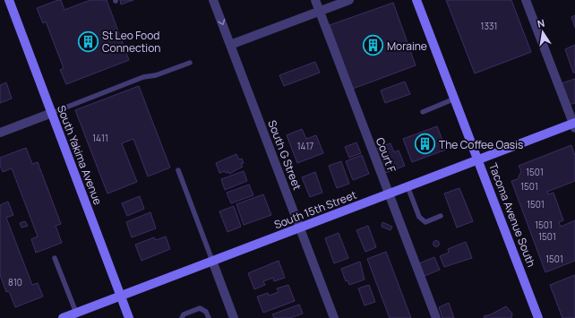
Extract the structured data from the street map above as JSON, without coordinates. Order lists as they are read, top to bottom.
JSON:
{
  "streets": {
    "main road": ["South Yakima Avenue", "South 15th Street", "Tacoma Avenue South"],
    "street": ["South G Street", "Court F"]
  },
  "crossings": [
    ["South Yakima Avenue", "South 15th Street"],
    ["South G Street", "South 15th Street"],
    ["Court F", "South 15th Street"],
    ["South 15th Street", "Tacoma Avenue South"]
  ],
  "places": {
    "building": ["St Leo Food Connection", "Moraine", "The Coffee Oasis"]
  },
  "house_numbers": [
    "1331",
    "1411",
    "1417",
    "1501",
    "1501",
    "1501",
    "1501",
    "1501",
    "1501",
    "810"
  ],
  "north": "top"
}
